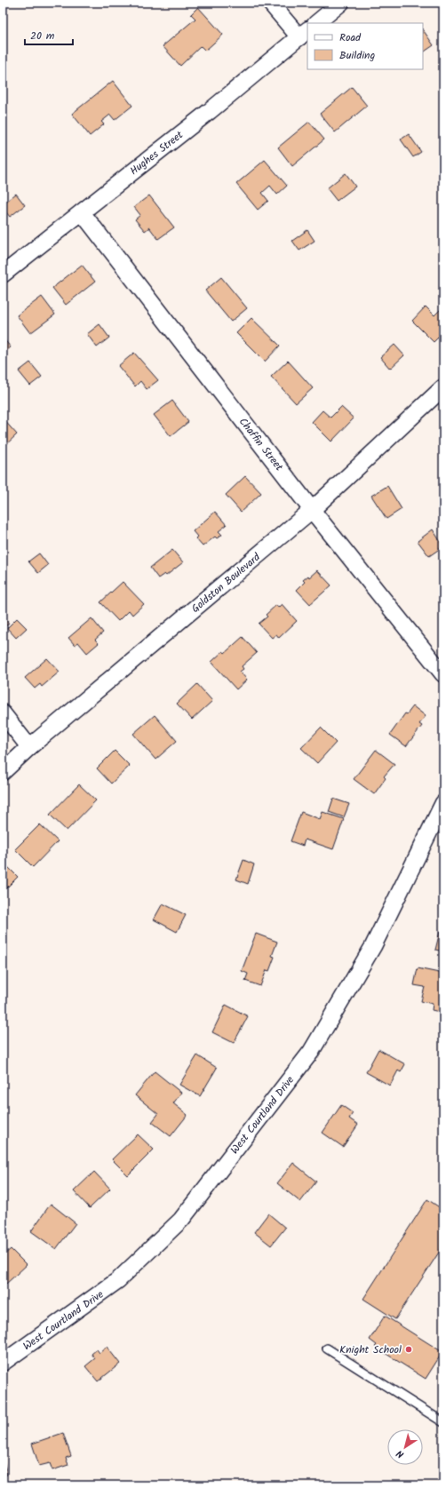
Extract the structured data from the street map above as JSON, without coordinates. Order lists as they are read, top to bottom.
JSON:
{
  "streets": {
    "street": [
      "Hughes Street",
      "Chaffin Street",
      "Goldston Boulevard",
      "West Courtland Drive"
    ]
  },
  "crossings": [
    ["Hughes Street", "Chaffin Street"],
    ["Chaffin Street", "Goldston Boulevard"]
  ],
  "places": ["Knight School"],
  "legend": ["Road", "Building"],
  "scale_bar": "20 m",
  "north": "bottom left"
}
